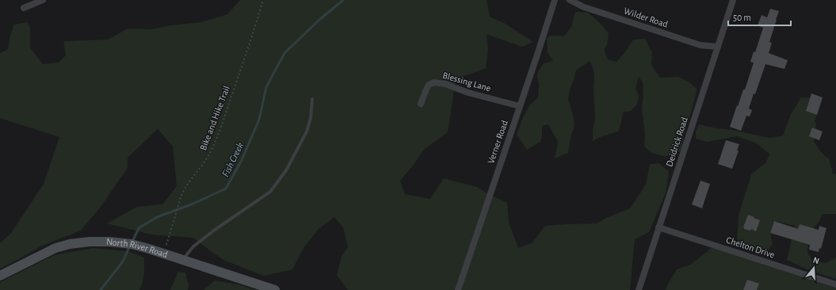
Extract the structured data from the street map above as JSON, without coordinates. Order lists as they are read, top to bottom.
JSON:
{
  "streets": {
    "street": [
      "Wilder Road",
      "Blessing Lane",
      "Verner Road",
      "Deidrick Road",
      "Chelton Drive",
      "North River Road"
    ],
    "path": ["Bike and Hike Trail"]
  },
  "crossings": [
    ["Wilder Road", "Deidrick Road"],
    ["Blessing Lane", "Verner Road"],
    ["Bike and Hike Trail", "North River Road"],
    ["Deidrick Road", "Chelton Drive"]
  ],
  "water": ["Fish Creek"],
  "scale_bar": "50 m",
  "north": "top"
}
